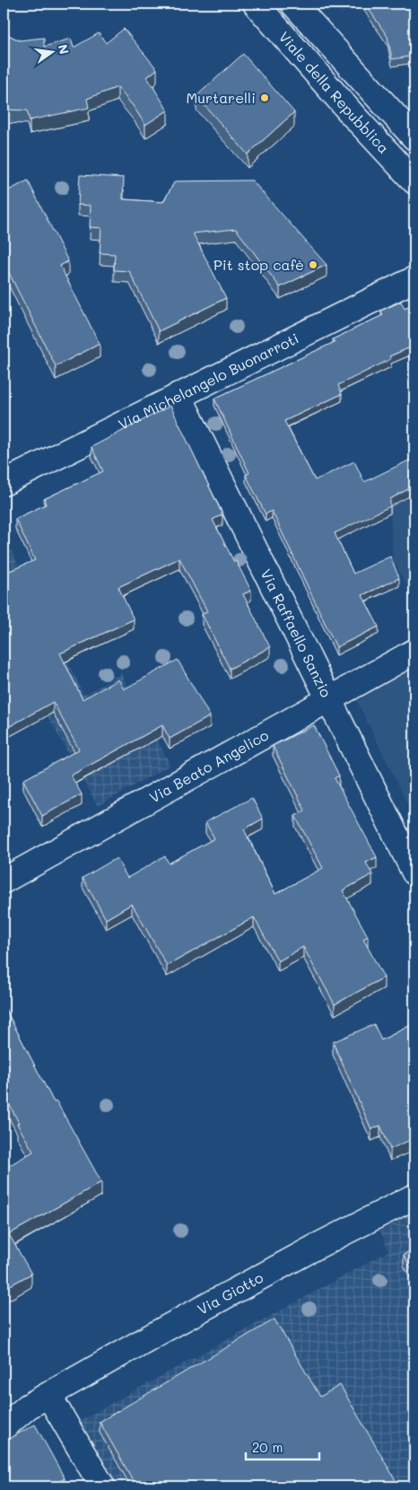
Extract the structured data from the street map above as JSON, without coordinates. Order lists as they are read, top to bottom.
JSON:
{
  "streets": {
    "street": [
      "Viale della Repubblica",
      "Via Michelangelo Buonarroti",
      "Via Raffaello Sanzio",
      "Via Beato Angelico",
      "Via Giotto"
    ]
  },
  "crossings": [
    ["Via Michelangelo Buonarroti", "Via Raffaello Sanzio"],
    ["Via Raffaello Sanzio", "Via Beato Angelico"]
  ],
  "places": ["Murtarelli", "Pit stop cafè"],
  "scale_bar": "20 m",
  "north": "right"
}
